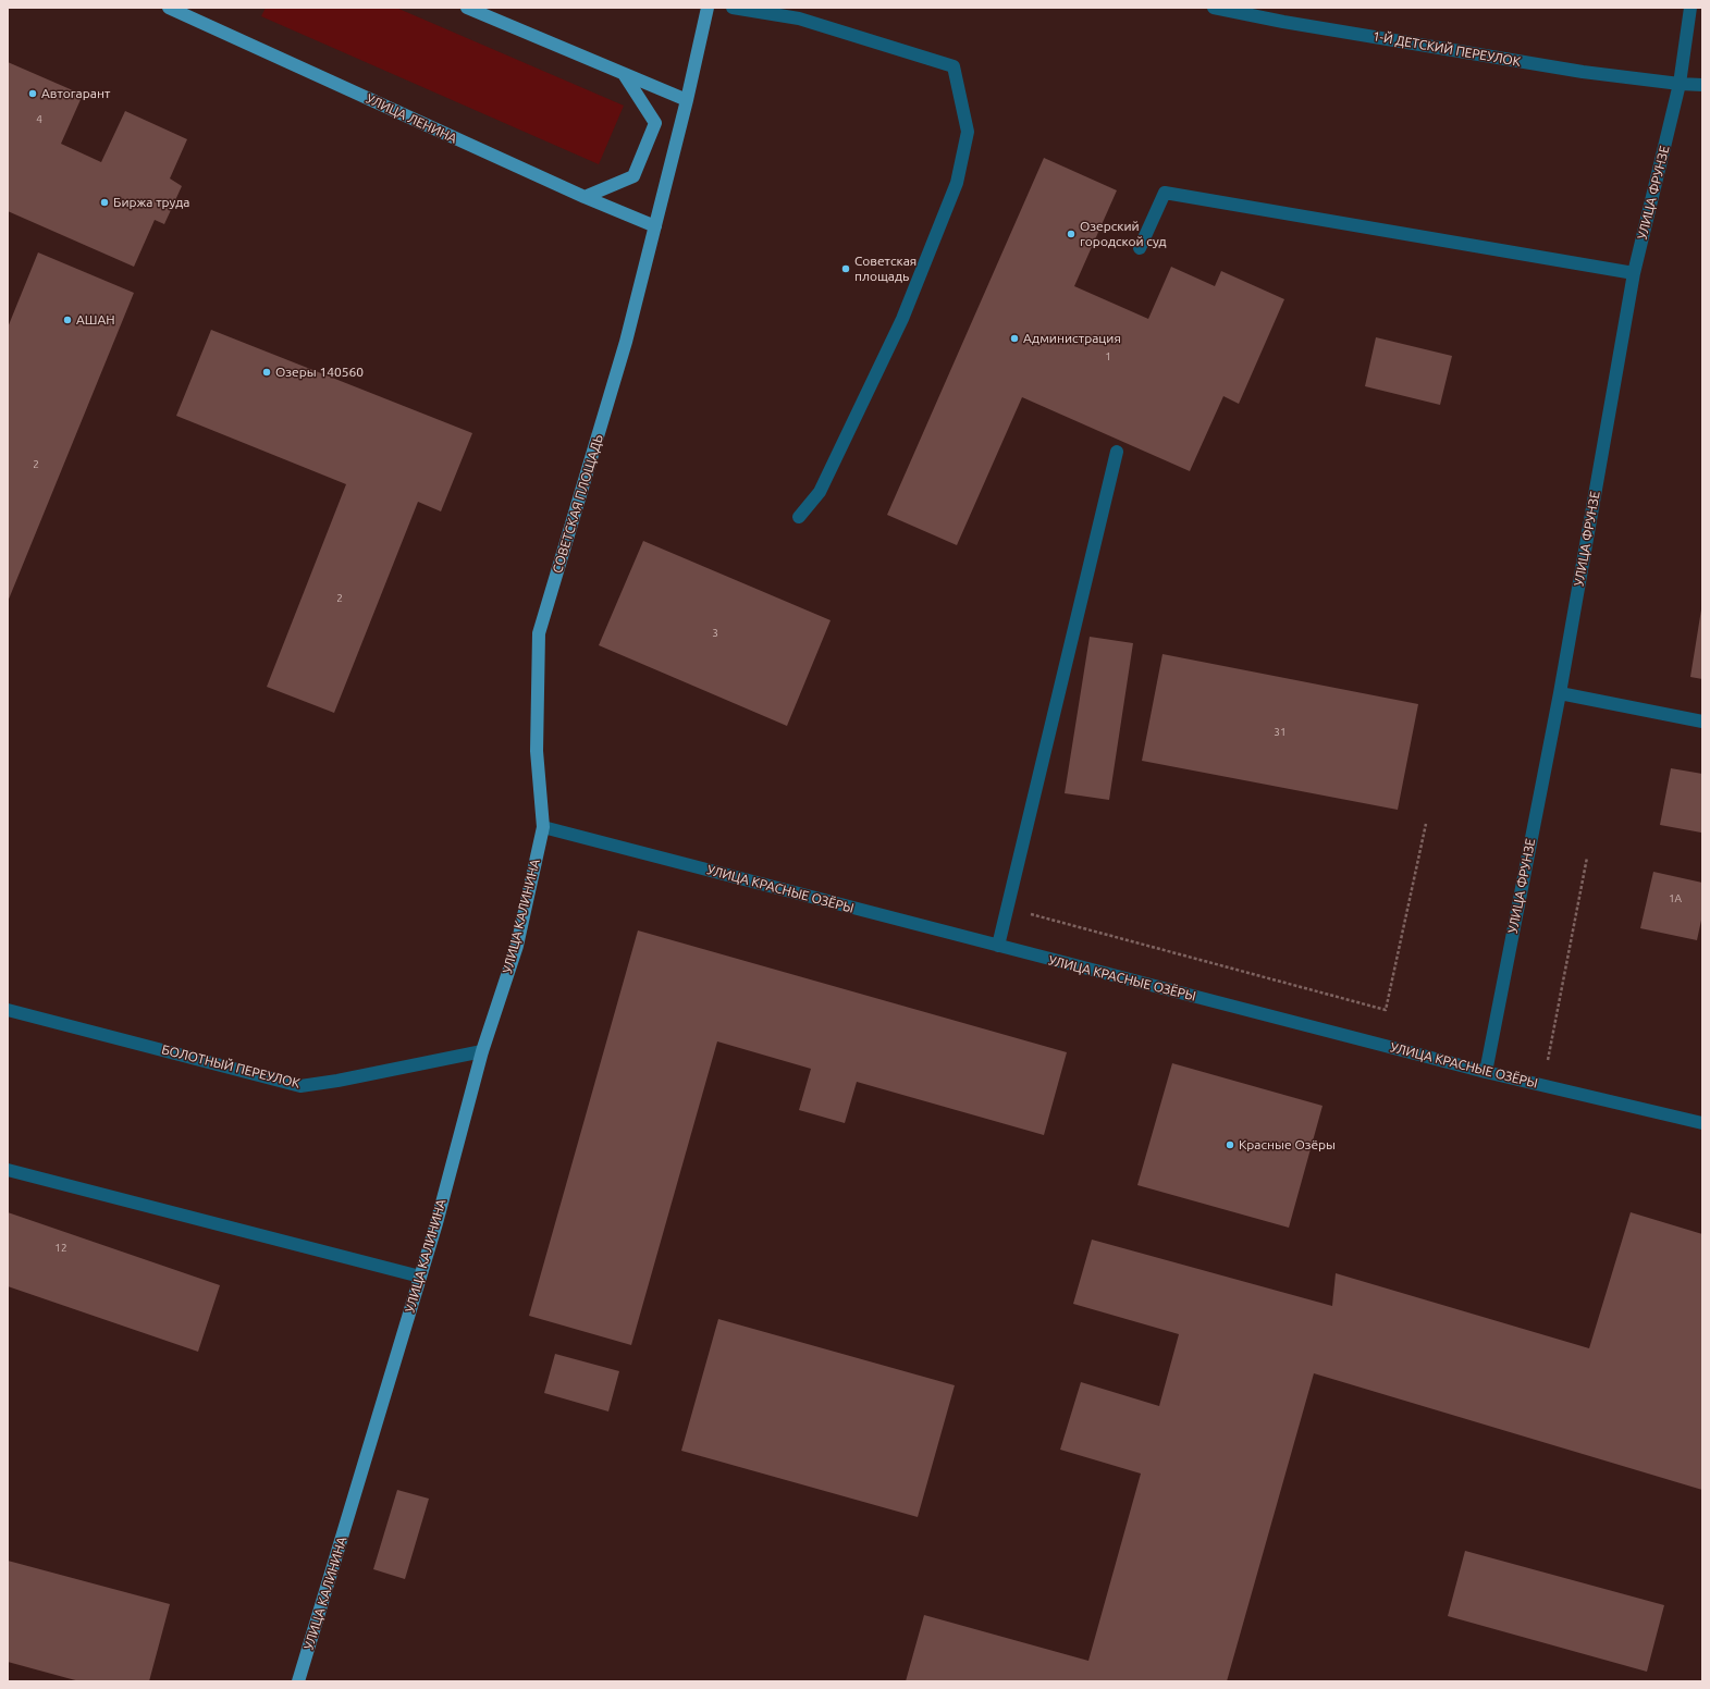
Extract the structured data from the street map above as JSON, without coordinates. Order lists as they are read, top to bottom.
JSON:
{
  "streets": {
    "main road": ["УЛИЦА ЛЕНИНА", "СОВЕТСКАЯ ПЛОЩАДЬ", "УЛИЦА КАЛИНИНА"],
    "street": [
      "1-Й ДЕТСКИЙ ПЕРЕУЛОК",
      "УЛИЦА ФРУНЗЕ",
      "УЛИЦА КРАСНЫЕ ОЗЁРЫ",
      "БОЛОТНЫЙ ПЕРЕУЛОК"
    ]
  },
  "crossings": [
    ["1-Й ДЕТСКИЙ ПЕРЕУЛОК", "УЛИЦА ФРУНЗЕ"],
    ["УЛИЦА ЛЕНИНА", "СОВЕТСКАЯ ПЛОЩАДЬ"],
    ["УЛИЦА ФРУНЗЕ", "УЛИЦА КРАСНЫЕ ОЗЁРЫ"],
    ["СОВЕТСКАЯ ПЛОЩАДЬ", "УЛИЦА КРАСНЫЕ ОЗЁРЫ"],
    ["СОВЕТСКАЯ ПЛОЩАДЬ", "УЛИЦА КАЛИНИНА"],
    ["УЛИЦА КРАСНЫЕ ОЗЁРЫ", "УЛИЦА КАЛИНИНА"],
    ["УЛИЦА КАЛИНИНА", "БОЛОТНЫЙ ПЕРЕУЛОК"]
  ],
  "places": [
    "Автогарант",
    "Биржа труда",
    "Озерский городской суд",
    "Советская площадь",
    "АШАН",
    "Администрация",
    "Озеры 140560",
    "Красные Озёры"
  ],
  "house_numbers": [
    "4",
    "1",
    "2",
    "2",
    "3",
    "31",
    "1А",
    "12"
  ]
}
